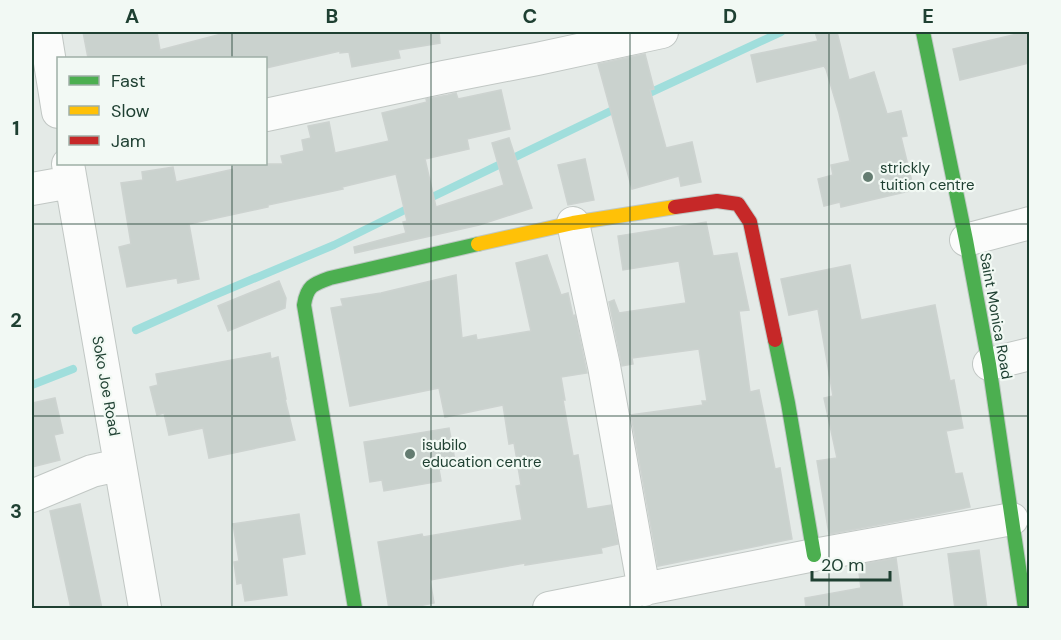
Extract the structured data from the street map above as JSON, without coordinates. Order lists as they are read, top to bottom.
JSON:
{
  "streets": {
    "street": ["Saint Monica Road", "Soko Joe Road"]
  },
  "places": ["strickly tuition centre", "isubilo education centre"],
  "legend": ["Fast", "Slow", "Jam"],
  "scale_bar": "20 m",
  "grid": {
    "columns": [
      "A",
      "B",
      "C",
      "D",
      "E"
    ],
    "rows": ["1", "2", "3"]
  }
}
